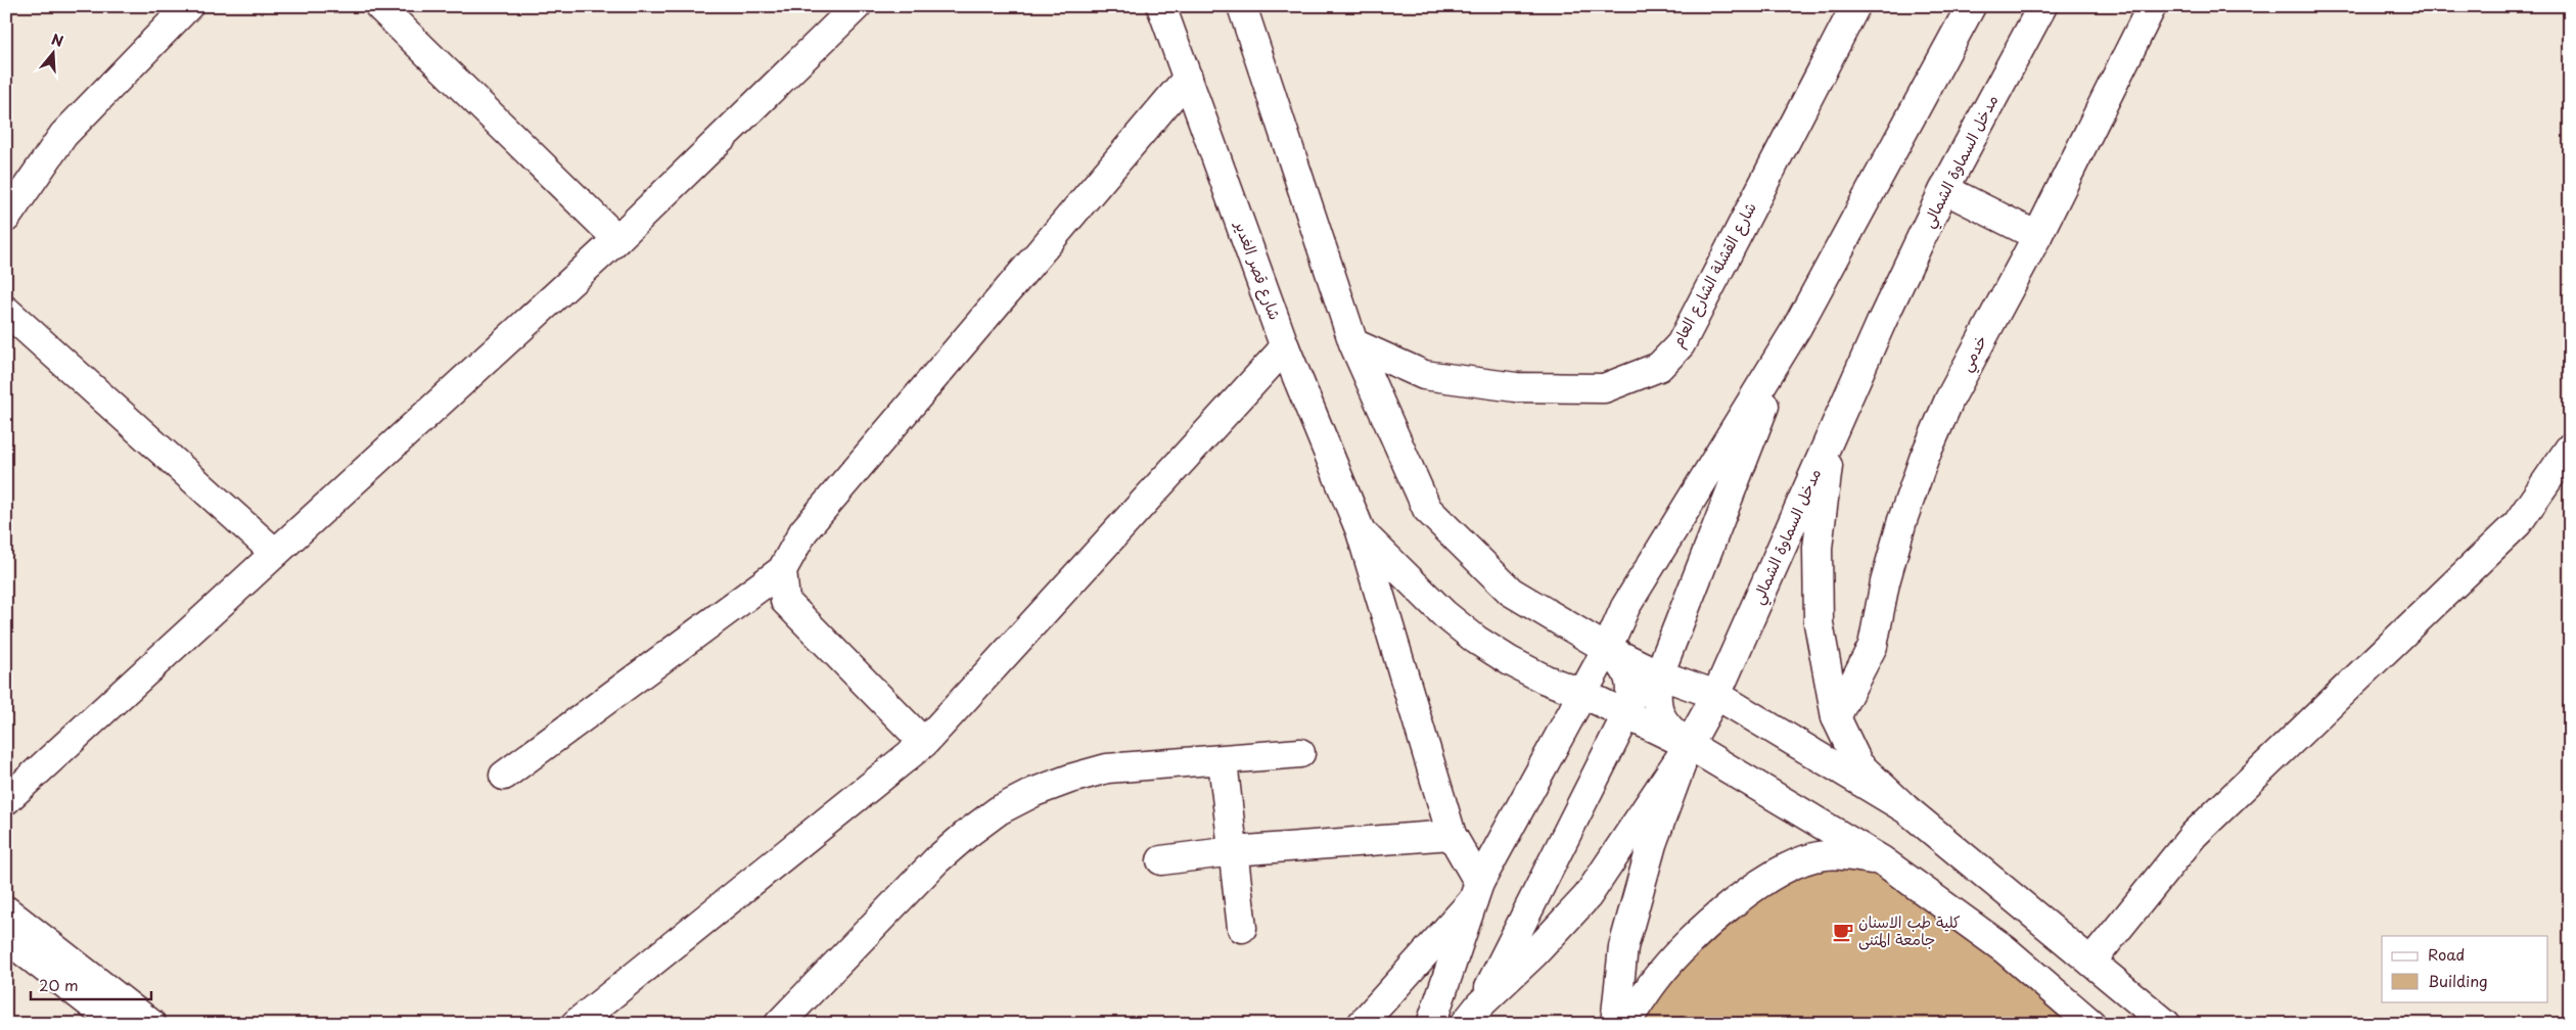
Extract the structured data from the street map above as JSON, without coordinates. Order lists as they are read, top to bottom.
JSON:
{
  "streets": {
    "main road": [
      "مدخل السماوة الشمالي",
      "شارع قصر الغدير",
      "شارع القشلة الشارع العام",
      "خدمي"
    ]
  },
  "places": {
    "cafe": ["كلية طب الاسنان جامعة المثنى"]
  },
  "legend": ["Road", "Building"],
  "scale_bar": "20 m",
  "north": "top"
}
